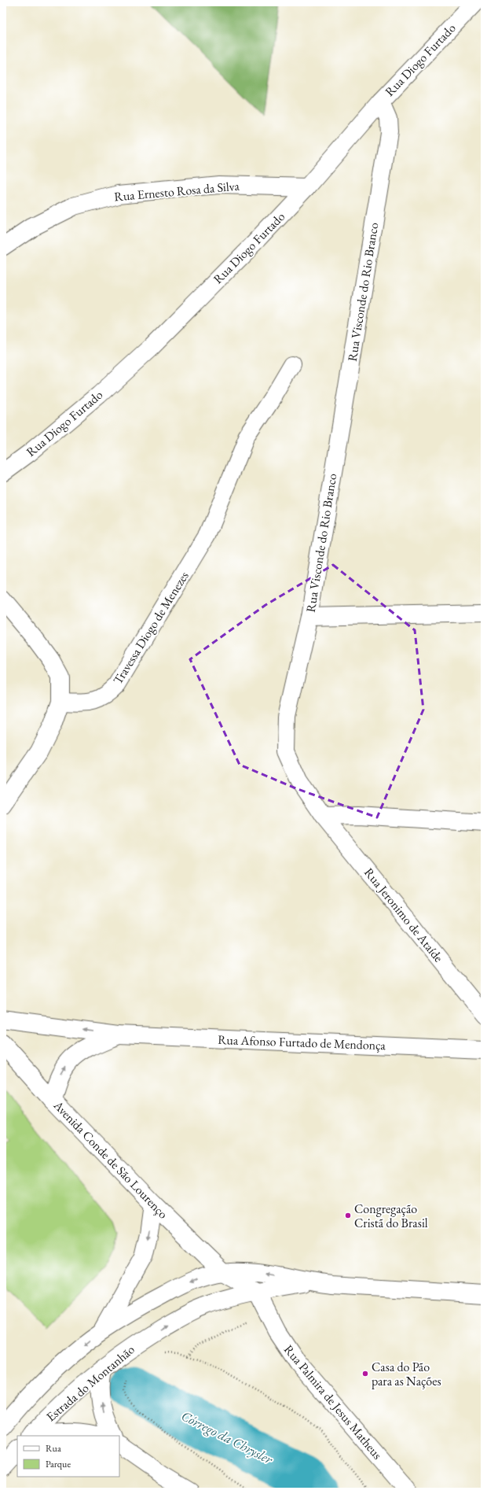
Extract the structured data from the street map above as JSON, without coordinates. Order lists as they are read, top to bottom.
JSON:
{
  "streets": {
    "street": [
      "Rua Diogo Furtado",
      "Rua Ernesto Rosa da Silva",
      "Rua Visconde do Rio Branco",
      "Travessa Diogo de Menezes",
      "Rua Jeronimo de Ataíde",
      "Rua Afonso Furtado de Mendonça",
      "Avenida Conde de São Lourenço",
      "Estrada do Montanhão",
      "Rua Palmira de Jesus Matheus"
    ]
  },
  "crossings": [
    ["Rua Diogo Furtado", "Rua Ernesto Rosa da Silva"],
    ["Rua Diogo Furtado", "Rua Visconde do Rio Branco"],
    ["Rua Visconde do Rio Branco", "Rua Jeronimo de Ataíde"],
    ["Rua Afonso Furtado de Mendonça", "Avenida Conde de São Lourenço"],
    ["Estrada do Montanhão", "Rua Palmira de Jesus Matheus"]
  ],
  "water": ["Córrego da Chrysler"],
  "places": ["Congregação Cristã do Brasil", "Casa do Pão para as Nações"],
  "legend": ["Rua", "Parque"]
}
